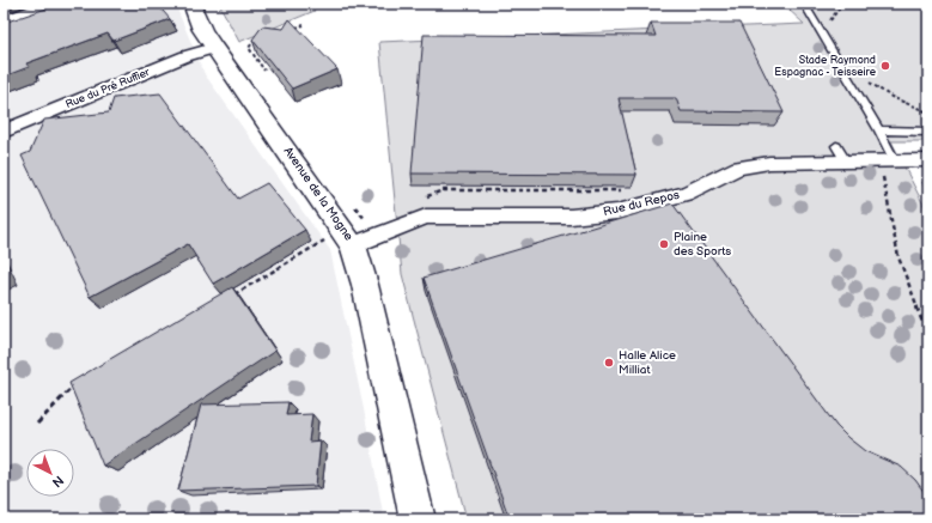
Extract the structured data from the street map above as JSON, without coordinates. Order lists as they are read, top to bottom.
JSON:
{
  "streets": {
    "street": ["Rue du Pré Ruffier", "Avenue de la Mogne", "Rue du Repos"]
  },
  "crossings": [
    ["Rue du Pré Ruffier", "Avenue de la Mogne"],
    ["Avenue de la Mogne", "Rue du Repos"]
  ],
  "places": ["Stade Raymond Espagnac - Teisseire", "Plaine des Sports", "Halle Alice Milliat"],
  "north": "bottom right"
}
